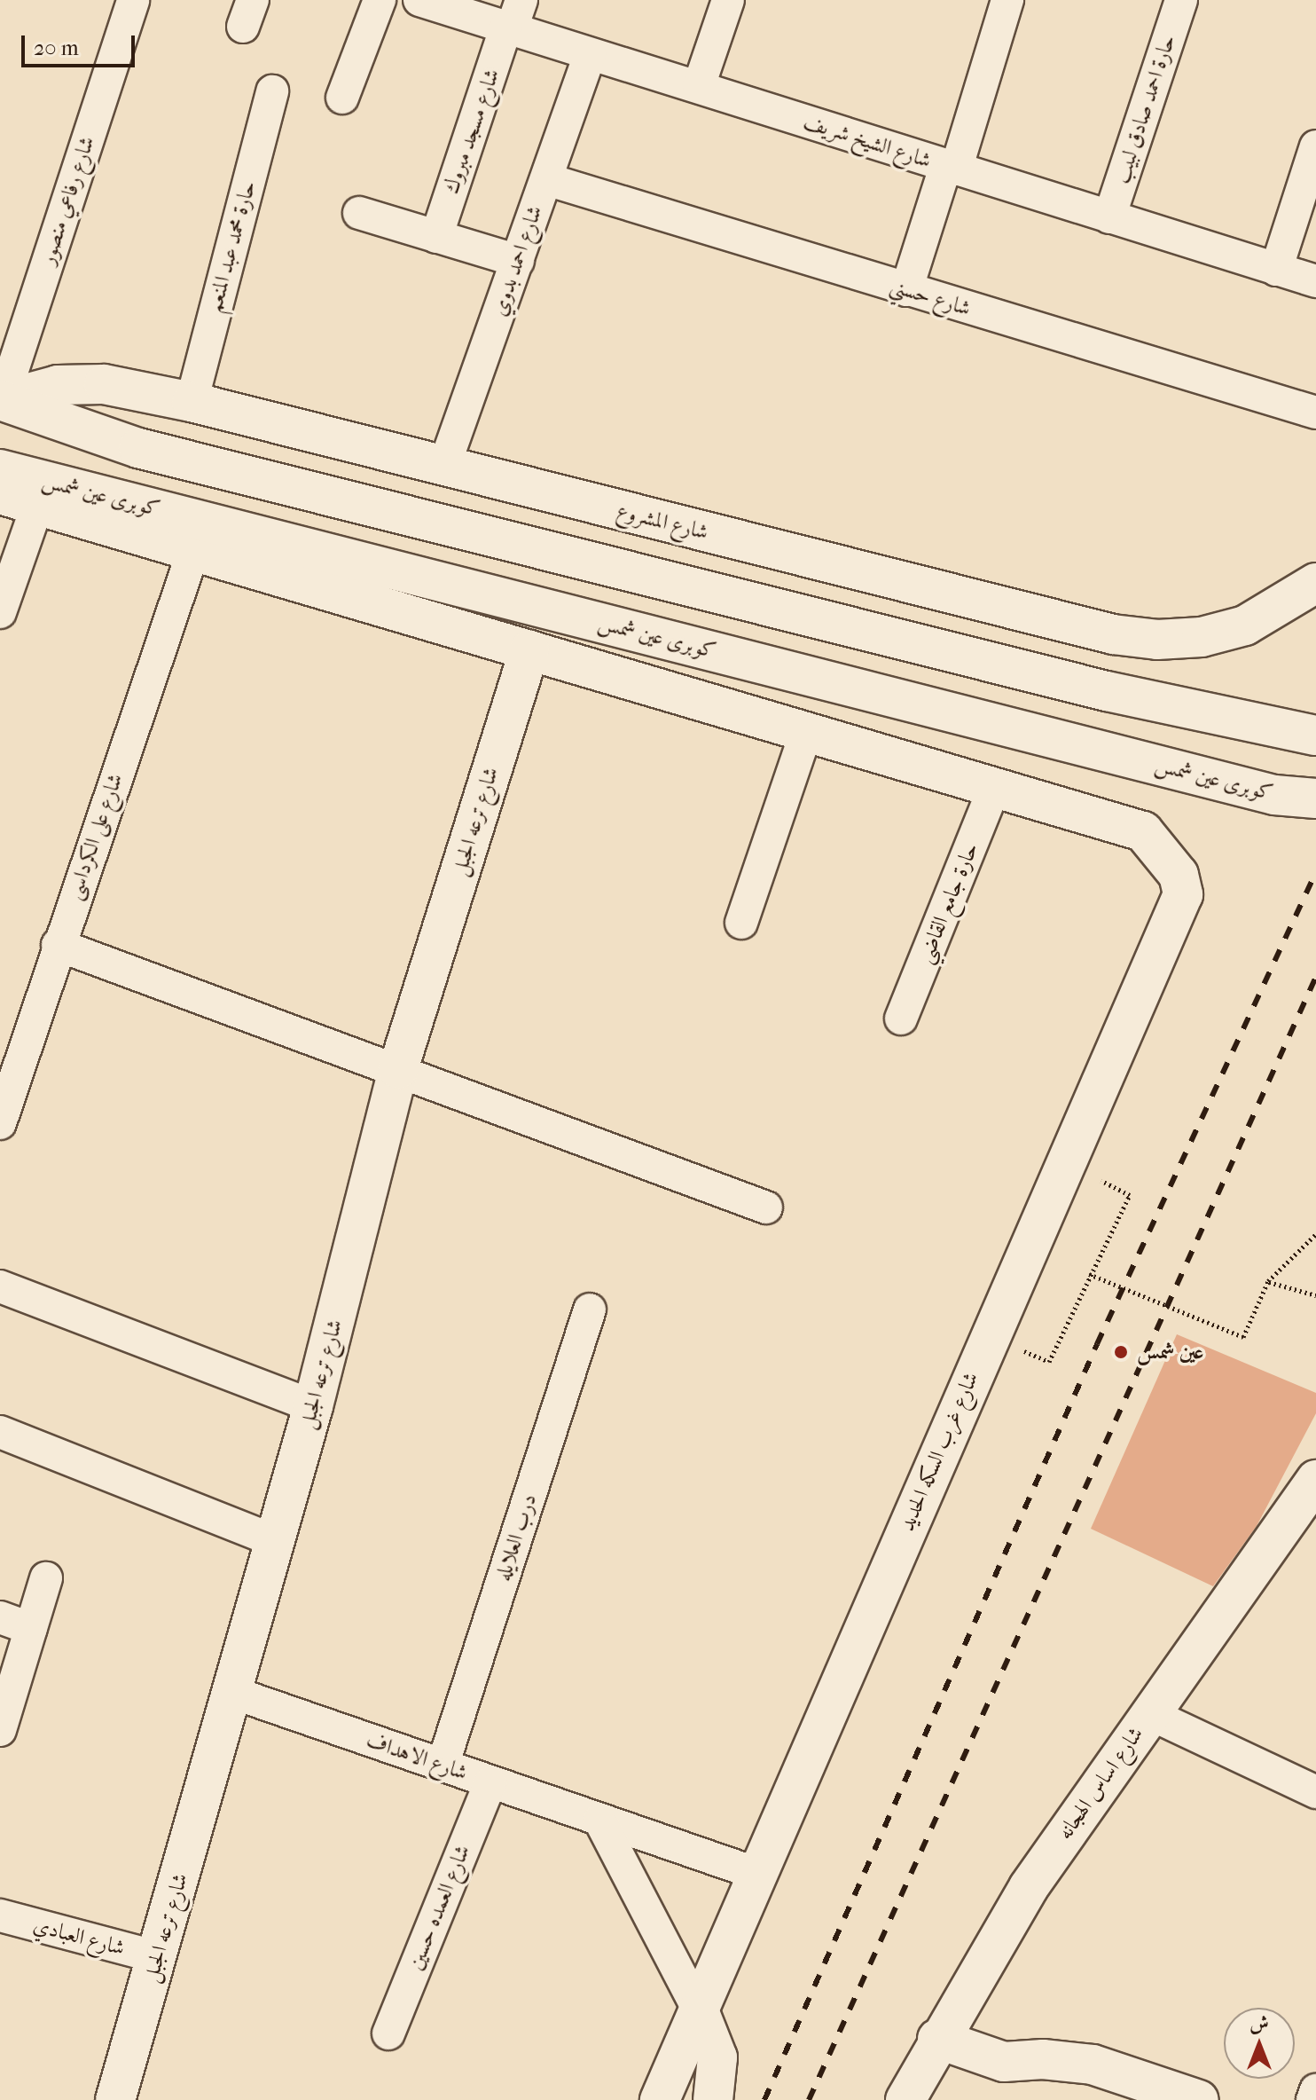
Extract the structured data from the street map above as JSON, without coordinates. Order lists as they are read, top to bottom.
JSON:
{
  "streets": {
    "street": [
      "حارة احمد صادق لبيب",
      "شارع مسجد مبروك",
      "شارع الشيخ شريف",
      "شارع رفاعي منصور",
      "حارة محمد عبد المنعم",
      "شارع احمد بدوي",
      "شارع حسني",
      "كوبرى عين شمس",
      "شارع المشروع",
      "شارع ترعه الجبل",
      "شارع على الكرداسى",
      "حارة جامع القاضي",
      "شارع غرب السكه الحديد",
      "درب العلايله",
      "شارع الاهداف",
      "شارع اساس الهجانه",
      "شارع العمده حسين",
      "شارع العبادي"
    ]
  },
  "crossings": [
    ["حارة احمد صادق لبيب", "شارع الشيخ شريف"],
    ["شارع مسجد مبروك", "شارع الشيخ شريف"],
    ["شارع الشيخ شريف", "شارع احمد بدوي"],
    ["شارع رفاعي منصور", "شارع المشروع"],
    ["حارة محمد عبد المنعم", "شارع المشروع"],
    ["شارع احمد بدوي", "شارع حسني"],
    ["شارع احمد بدوي", "شارع المشروع"],
    ["شارع ترعه الجبل", "شارع الاهداف"],
    ["شارع ترعه الجبل", "شارع العبادي"],
    ["حارة جامع القاضي", "شارع غرب السكه الحديد"],
    ["شارع غرب السكه الحديد", "شارع الاهداف"],
    ["درب العلايله", "شارع الاهداف"],
    ["شارع الاهداف", "شارع العمده حسين"]
  ],
  "places": ["عين شمس"],
  "scale_bar": "20 m",
  "north": "top"
}
